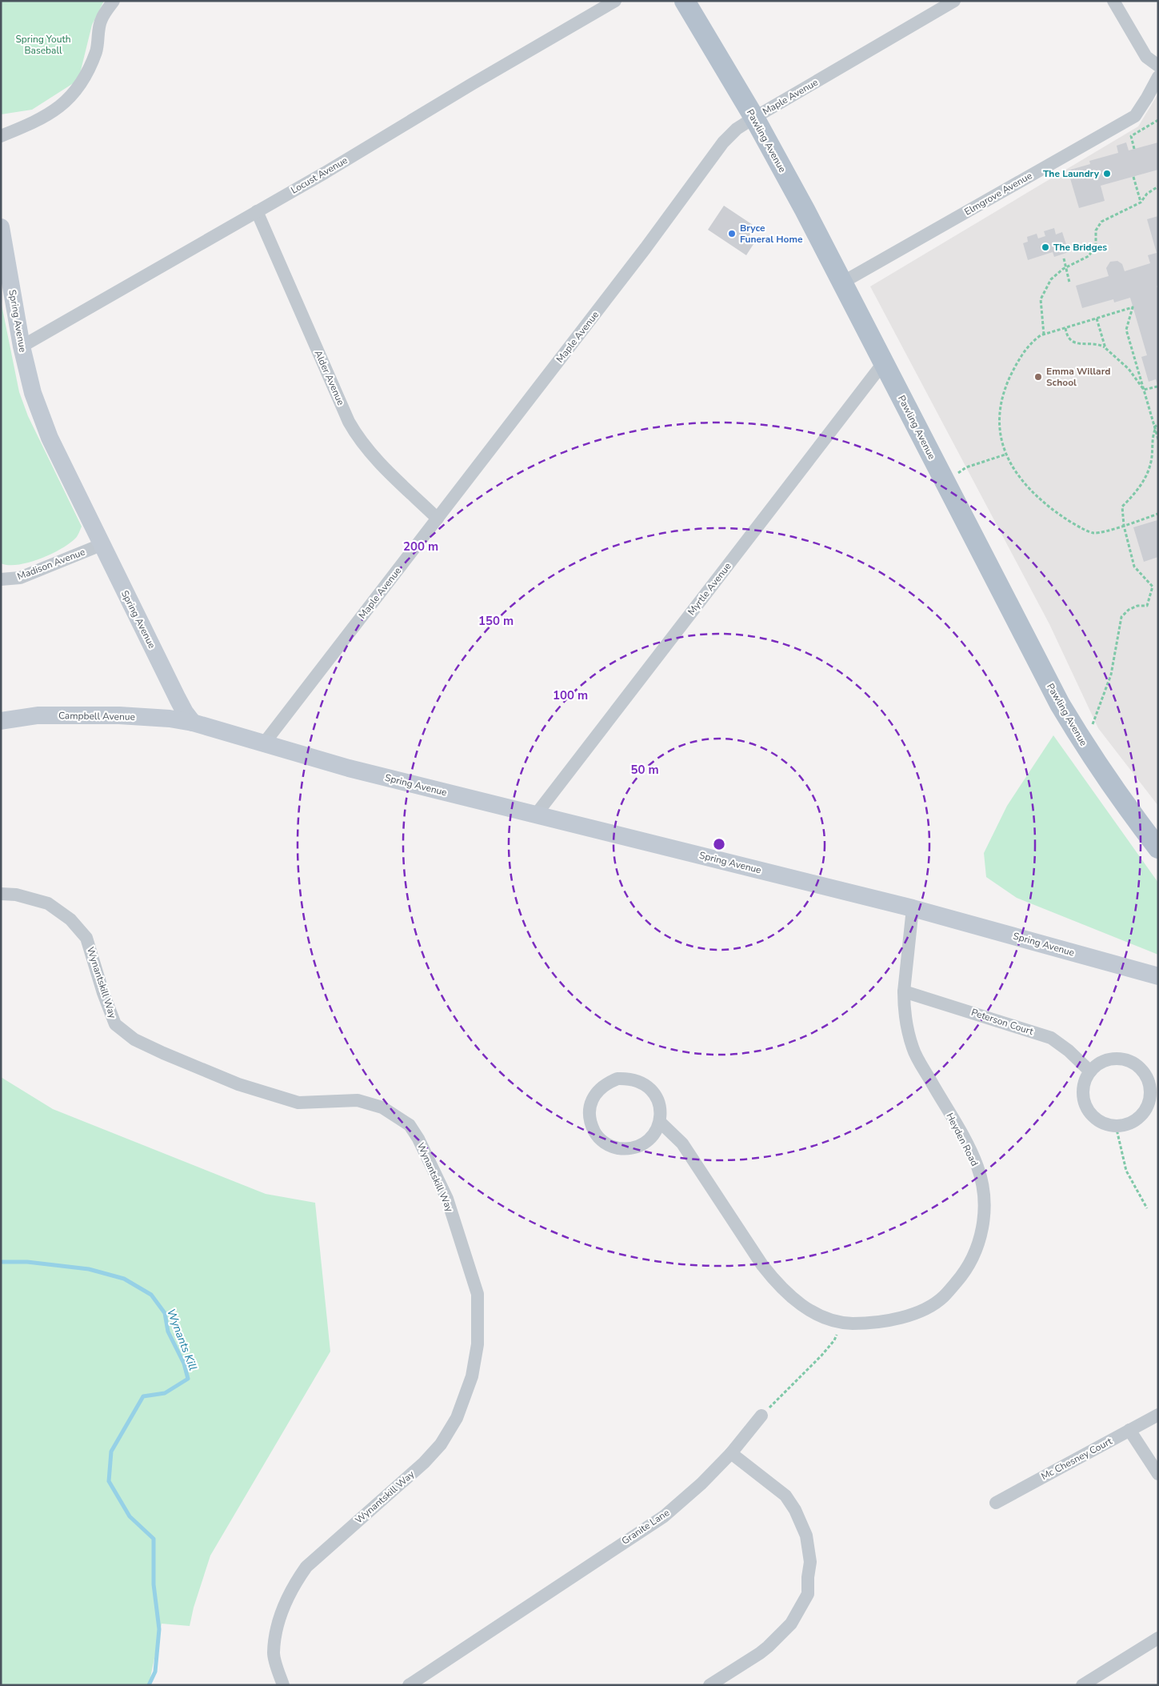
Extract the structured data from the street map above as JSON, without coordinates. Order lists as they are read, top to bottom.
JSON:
{
  "streets": {
    "main road": ["Pawling Avenue"],
    "street": [
      "Maple Avenue",
      "Locust Avenue",
      "Elmgrove Avenue",
      "Spring Avenue",
      "Alder Avenue",
      "Madison Avenue",
      "Myrtle Avenue",
      "Campbell Avenue",
      "Wynantskill Way",
      "Peterson Court",
      "Heyden Road",
      "Mc Chesney Court",
      "Granite Lane"
    ]
  },
  "crossings": [
    ["Maple Avenue", "Pawling Avenue"],
    ["Maple Avenue", "Spring Avenue"],
    ["Maple Avenue", "Alder Avenue"],
    ["Pawling Avenue", "Elmgrove Avenue"],
    ["Pawling Avenue", "Myrtle Avenue"],
    ["Locust Avenue", "Spring Avenue"],
    ["Locust Avenue", "Alder Avenue"],
    ["Spring Avenue", "Madison Avenue"],
    ["Spring Avenue", "Myrtle Avenue"],
    ["Spring Avenue", "Campbell Avenue"],
    ["Spring Avenue", "Heyden Road"],
    ["Peterson Court", "Heyden Road"]
  ],
  "water": ["Wynants Kill"],
  "parks": ["Spring Youth Baseball"],
  "places": [
    "The Laundry",
    "Bryce Funeral Home",
    "The Bridges",
    "Emma Willard School"
  ],
  "rings": [
    "200 m",
    "150 m",
    "100 m",
    "50 m"
  ]
}
